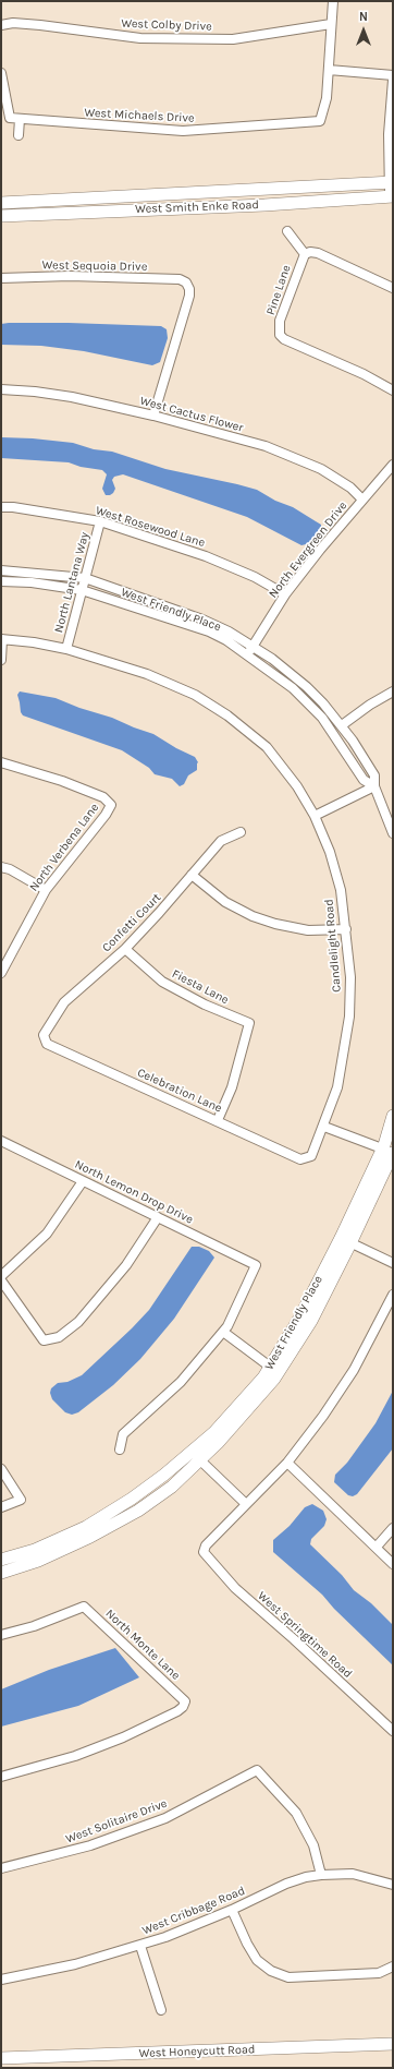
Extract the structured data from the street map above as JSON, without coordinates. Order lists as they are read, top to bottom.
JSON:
{
  "streets": {
    "street": [
      "West Colby Drive",
      "West Michaels Drive",
      "West Smith Enke Road",
      "West Sequoia Drive",
      "Pine Lane",
      "West Cactus Flower",
      "West Rosewood Lane",
      "North Evergreen Drive",
      "North Lantana Way",
      "West Friendly Place",
      "North Verbena Lane",
      "Confetti Court",
      "Candlelight Road",
      "Fiesta Lane",
      "Celebration Lane",
      "North Lemon Drop Drive",
      "West Springtime Road",
      "North Monte Lane",
      "West Solitaire Drive",
      "West Cribbage Road",
      "West Honeycutt Road"
    ]
  },
  "crossings": [
    ["West Sequoia Drive", "West Cactus Flower"],
    ["West Cactus Flower", "North Evergreen Drive"],
    ["West Rosewood Lane", "North Evergreen Drive"],
    ["West Rosewood Lane", "North Lantana Way"],
    ["North Evergreen Drive", "West Friendly Place"],
    ["North Lantana Way", "West Friendly Place"],
    ["North Lantana Way", "Candlelight Road"],
    ["Confetti Court", "Fiesta Lane"],
    ["Confetti Court", "Celebration Lane"],
    ["Candlelight Road", "Celebration Lane"],
    ["Fiesta Lane", "Celebration Lane"],
    ["West Solitaire Drive", "West Cribbage Road"]
  ],
  "north": "top"
}
